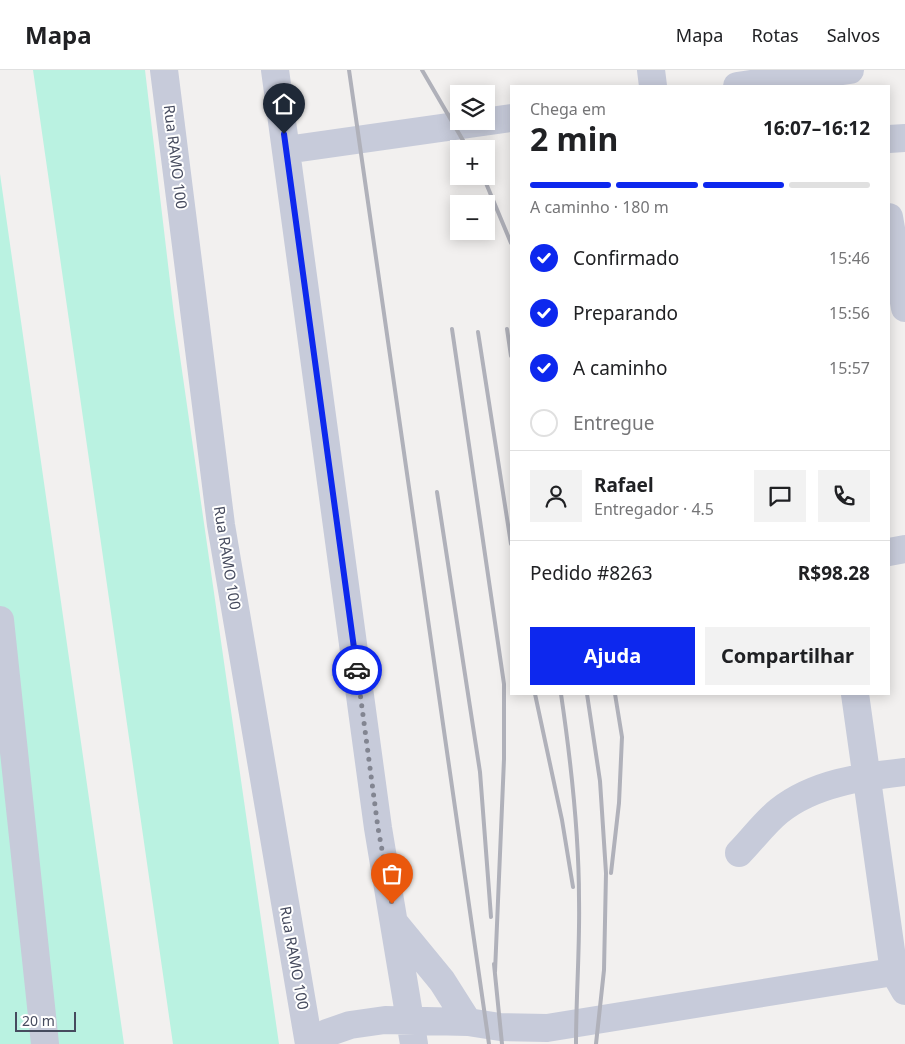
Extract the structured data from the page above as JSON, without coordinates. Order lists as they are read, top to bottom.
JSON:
{
  "streets": {
    "street": ["Rua RAMO 100"]
  },
  "scale_bar": "20 m",
  "page": {
    "header": "Mapa",
    "nav": ["Mapa", "Rotas", "Salvos"],
    "map_buttons": ["+", "−"],
    "heading": ["2 min", "Chega em", "16:07–16:12"],
    "panel": [
      "Rafael",
      "Entregador · 4.5",
      "Pedido #8263",
      "R$98.28"
    ],
    "bar": "A caminho · 180 m",
    "list": [
      ["Confirmado", "15:46"],
      ["Preparando", "15:56"],
      ["A caminho", "15:57"],
      "Entregue"
    ],
    "buttons": ["Ajuda", "Compartilhar"],
    "scale": "20 m"
  }
}
